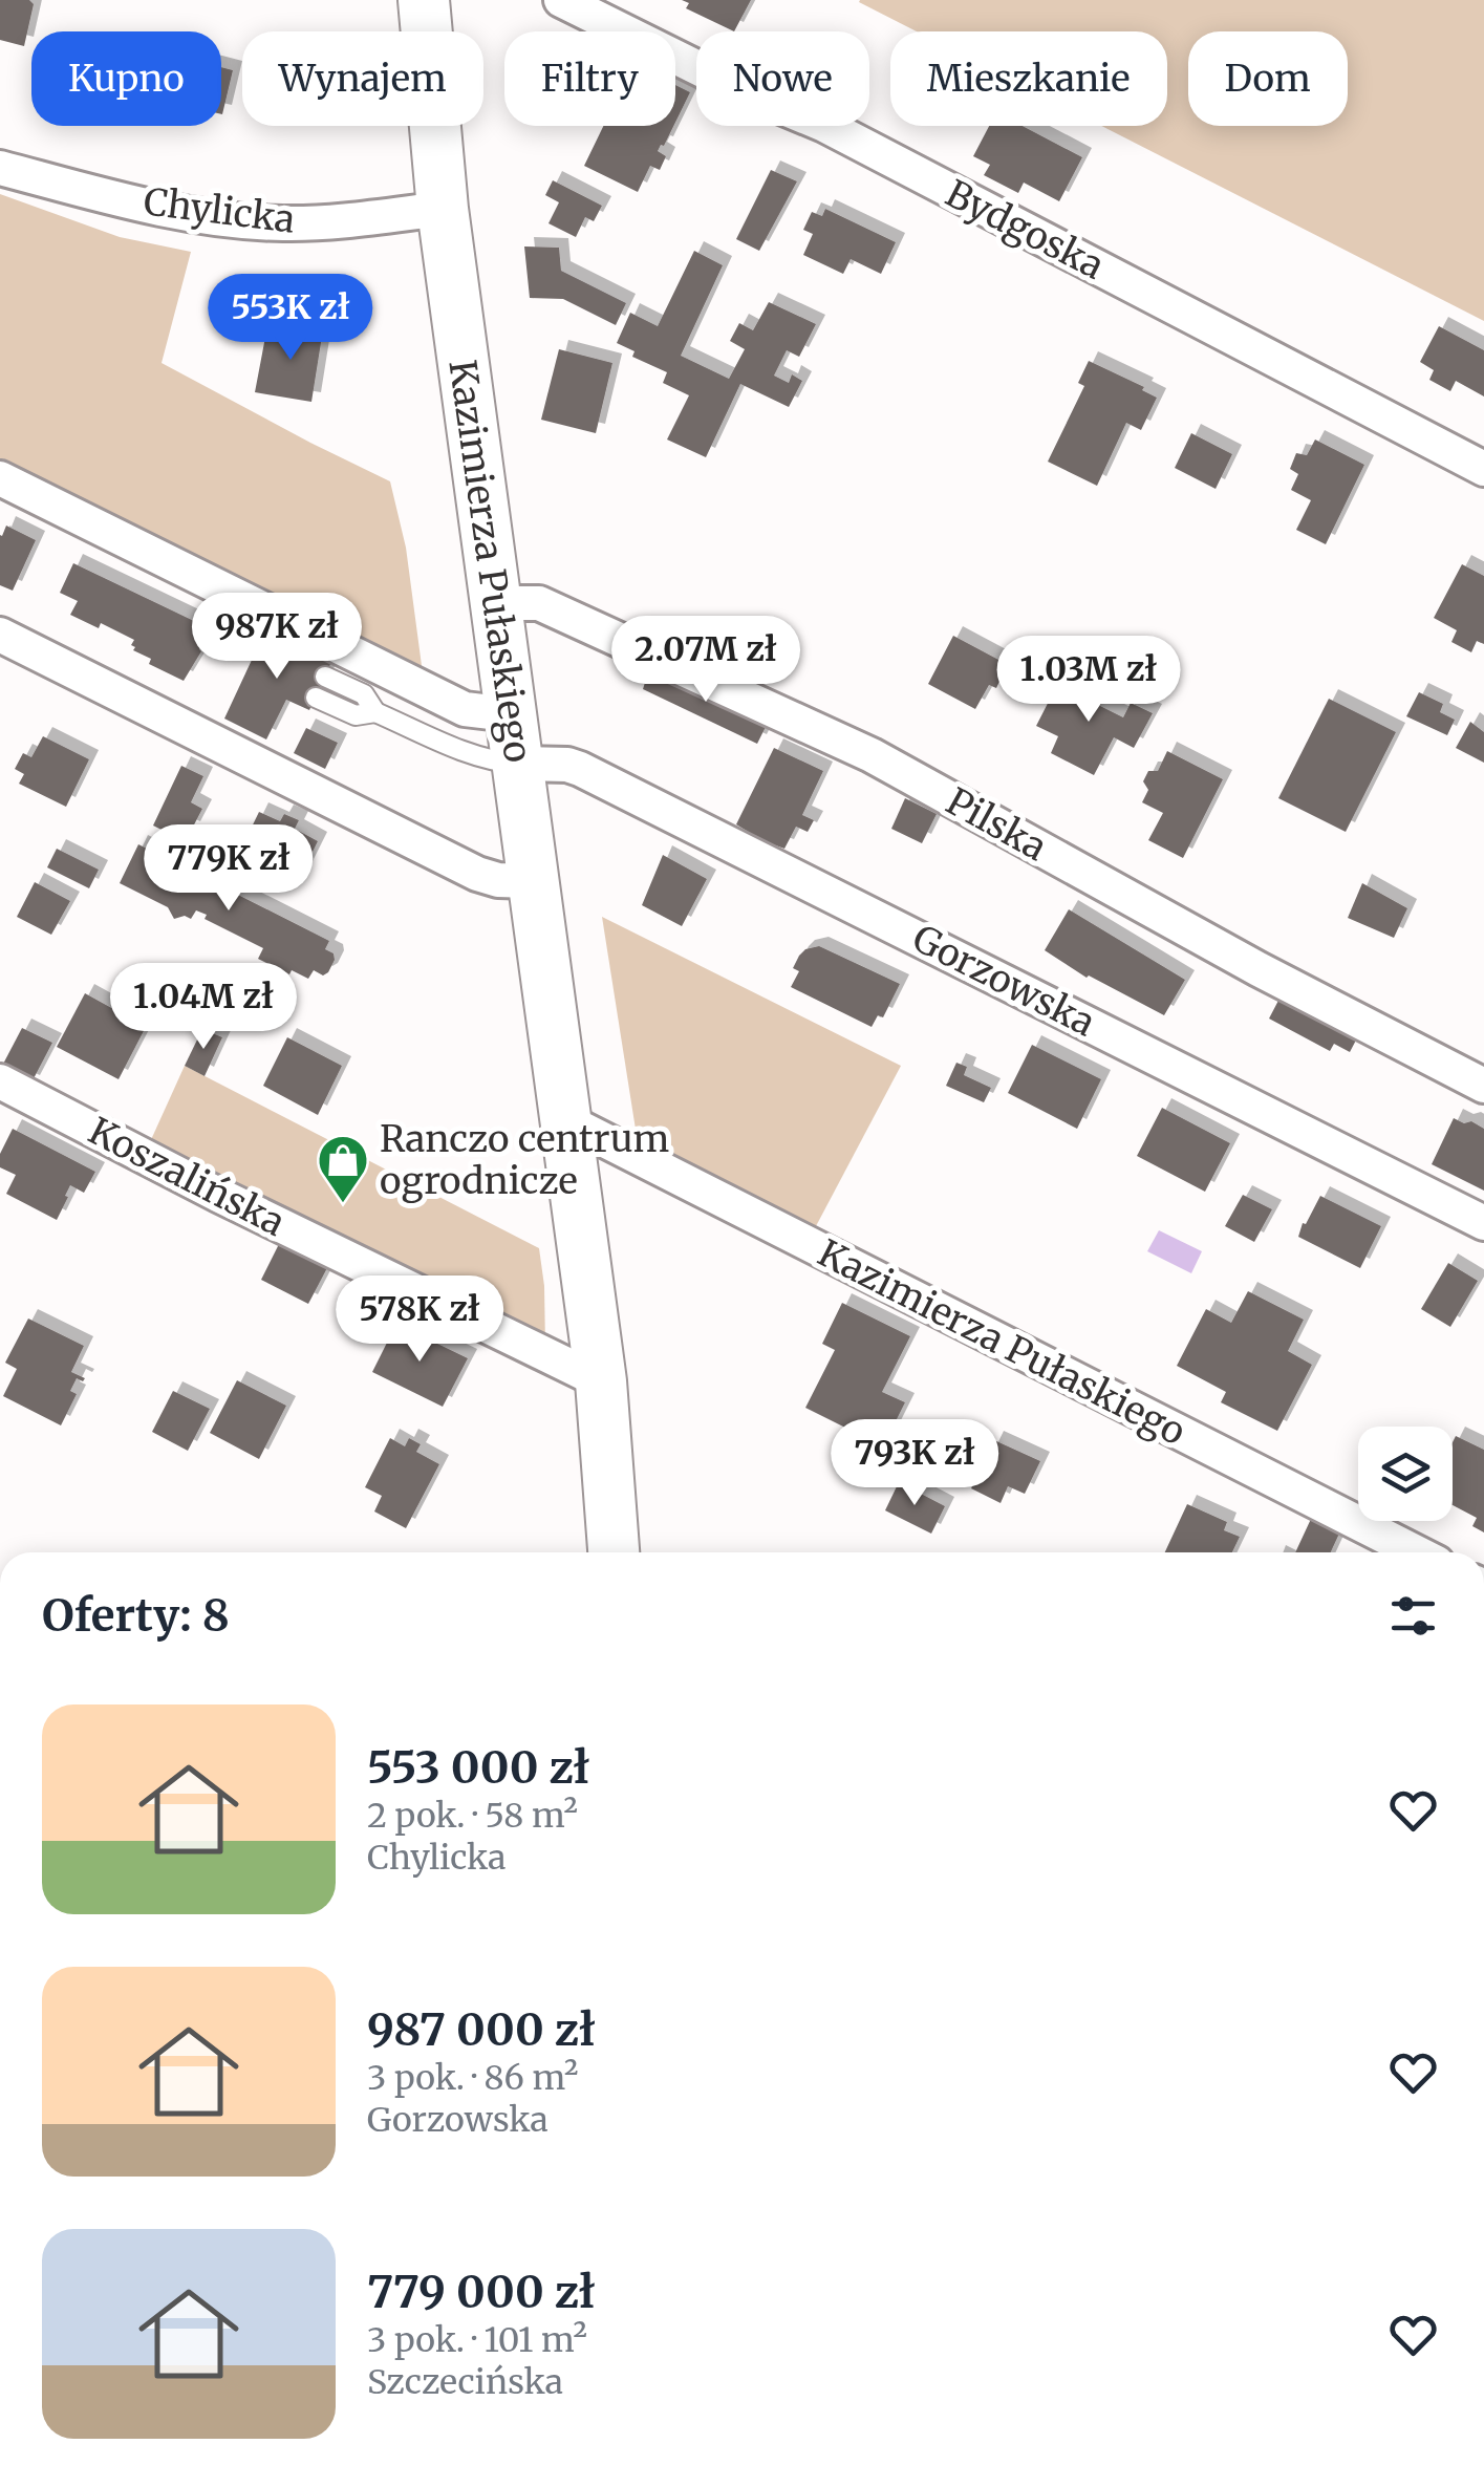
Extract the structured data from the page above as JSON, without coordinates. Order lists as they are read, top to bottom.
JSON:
{
  "streets": {
    "main road": ["Kazimierza Pułaskiego"],
    "street": [
      "Chylicka",
      "Bydgoska",
      "Pilska",
      "Gorzowska",
      "Koszalińska"
    ]
  },
  "crossings": [
    ["Chylicka", "Kazimierza Pułaskiego"],
    ["Kazimierza Pułaskiego", "Pilska"],
    ["Kazimierza Pułaskiego", "Gorzowska"],
    ["Kazimierza Pułaskiego", "Koszalińska"]
  ],
  "places": {
    "shop": ["Ranczo centrum ogrodnicze"]
  },
  "page": {
    "chip": [
      "Kupno",
      "Wynajem",
      "Filtry",
      "Nowe",
      "Mieszkanie",
      "Dom"
    ],
    "price": [
      "553K zł",
      "987K zł",
      "2.07M zł",
      "1.03M zł",
      "779K zł",
      "1.04M zł",
      "578K zł",
      "793K zł"
    ],
    "heading": "Oferty: 8",
    "list": [
      {
        "name": "553 000 zł",
        "note": "2 pok. · 58 m² · Chylicka"
      },
      {
        "name": "987 000 zł",
        "note": "3 pok. · 86 m² · Gorzowska"
      },
      {
        "name": "779 000 zł",
        "note": "3 pok. · 101 m² · Szczecińska"
      }
    ]
  }
}
